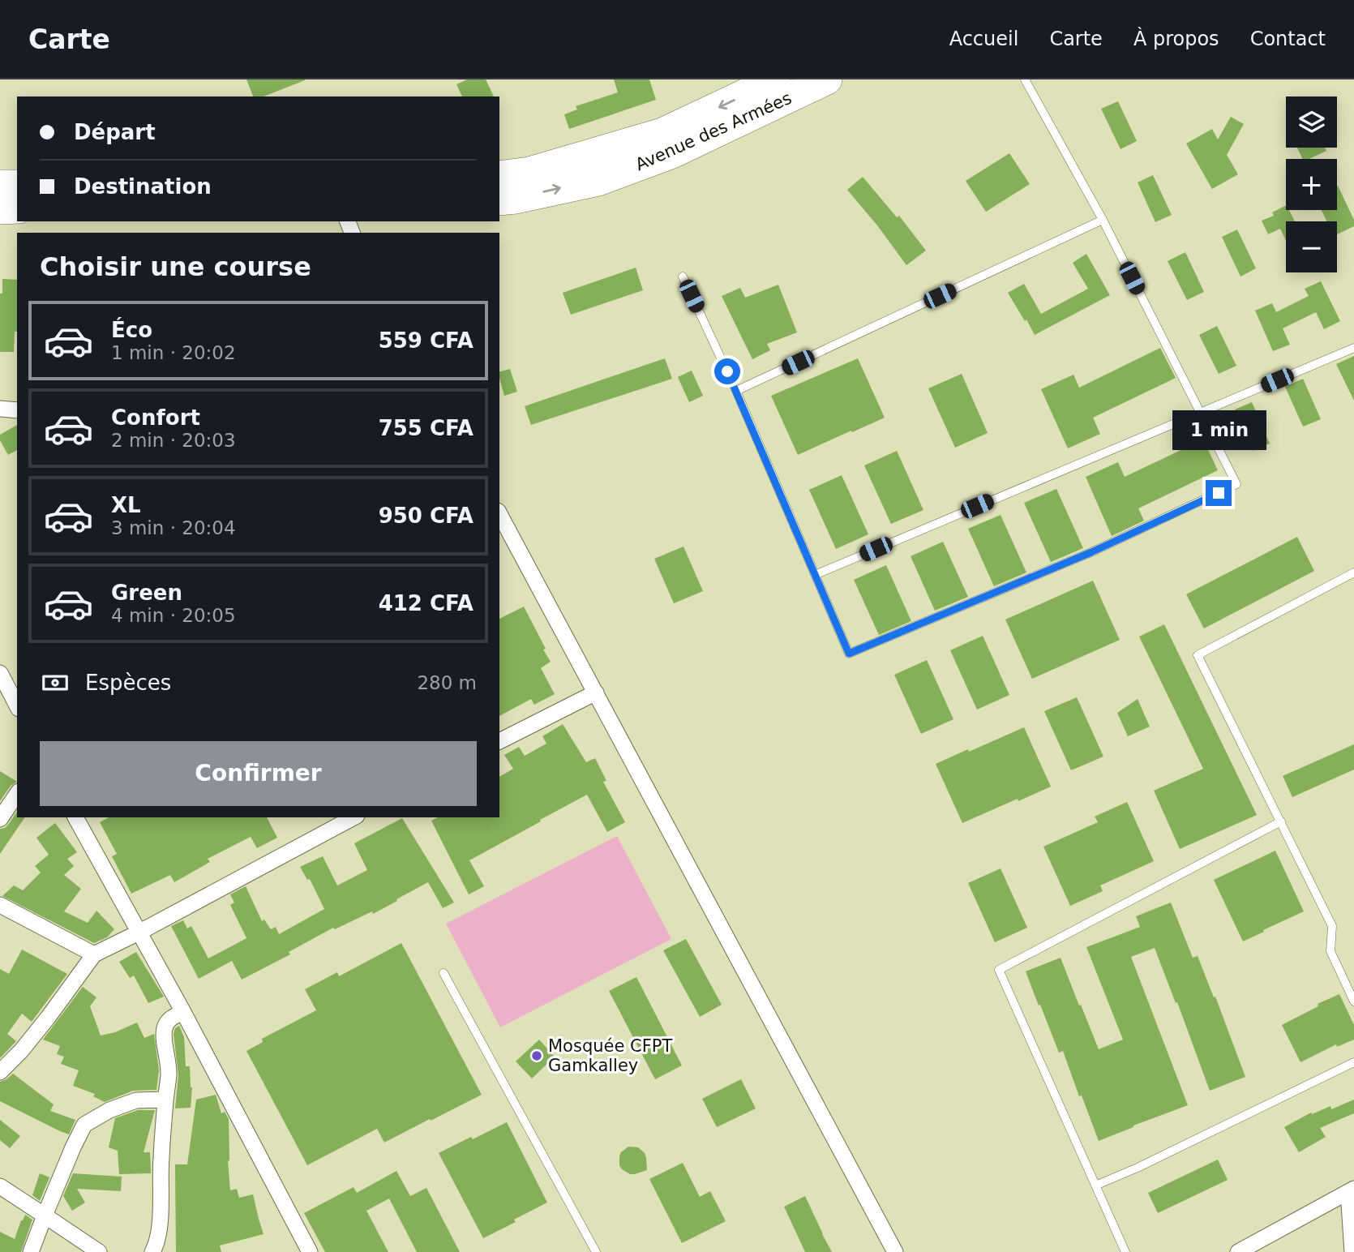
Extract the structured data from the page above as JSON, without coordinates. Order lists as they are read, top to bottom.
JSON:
{
  "streets": {
    "highway": ["Avenue des Armées"]
  },
  "places": ["Mosquée CFPT Gamkalley"],
  "page": {
    "header": "Carte",
    "nav": [
      "Accueil",
      "Carte",
      "À propos",
      "Contact"
    ],
    "map_buttons": ["+", "−"],
    "banner": ["Départ", "Destination"],
    "heading": "Choisir une course",
    "list": [
      {
        "name": "Éco",
        "note": "1 min · 20:02",
        "value": "559 CFA"
      },
      {
        "name": "Confort",
        "note": "2 min · 20:03",
        "value": "755 CFA"
      },
      {
        "name": "XL",
        "note": "3 min · 20:04",
        "value": "950 CFA"
      },
      {
        "name": "Green",
        "note": "4 min · 20:05",
        "value": "412 CFA"
      }
    ],
    "bubble": "1 min",
    "pay": ["Espèces", "280 m"],
    "buttons": "Confirmer"
  }
}
